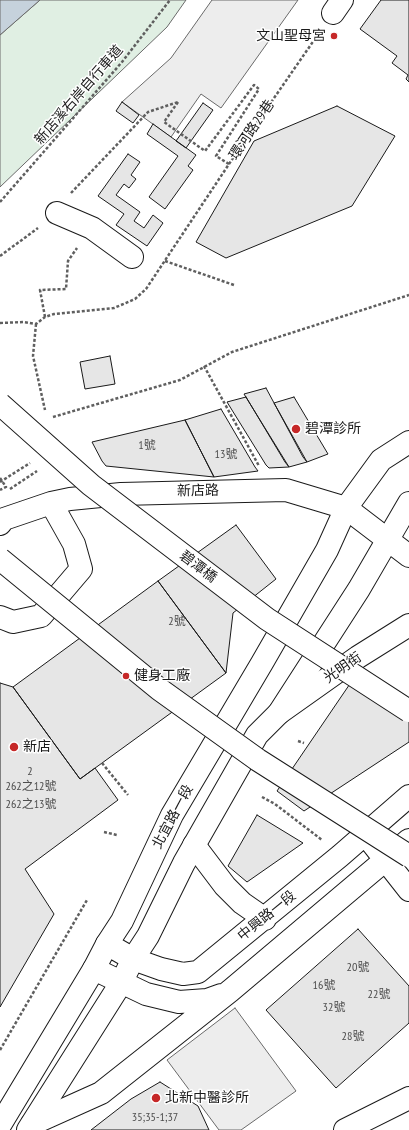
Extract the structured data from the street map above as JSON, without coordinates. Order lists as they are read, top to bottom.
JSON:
{
  "streets": {
    "main road": [
      "新店路",
      "碧潭橋",
      "光明街",
      "北宜路一段",
      "中興路一段"
    ],
    "path": ["新店溪右岸自行車道", "環河路29巷"]
  },
  "crossings": [
    ["新店路", "北宜路一段"],
    ["北宜路一段", "中興路一段"]
  ],
  "places": [
    "文山聖母宮",
    "碧潭診所",
    "健身工廠",
    "新店",
    "北新中醫診所"
  ],
  "house_numbers": [
    "1號",
    "13號",
    "2號",
    "2",
    "262之12號",
    "262之13號",
    "20號",
    "16號",
    "22號",
    "32號",
    "28號",
    "35;35-1;37"
  ]
}
